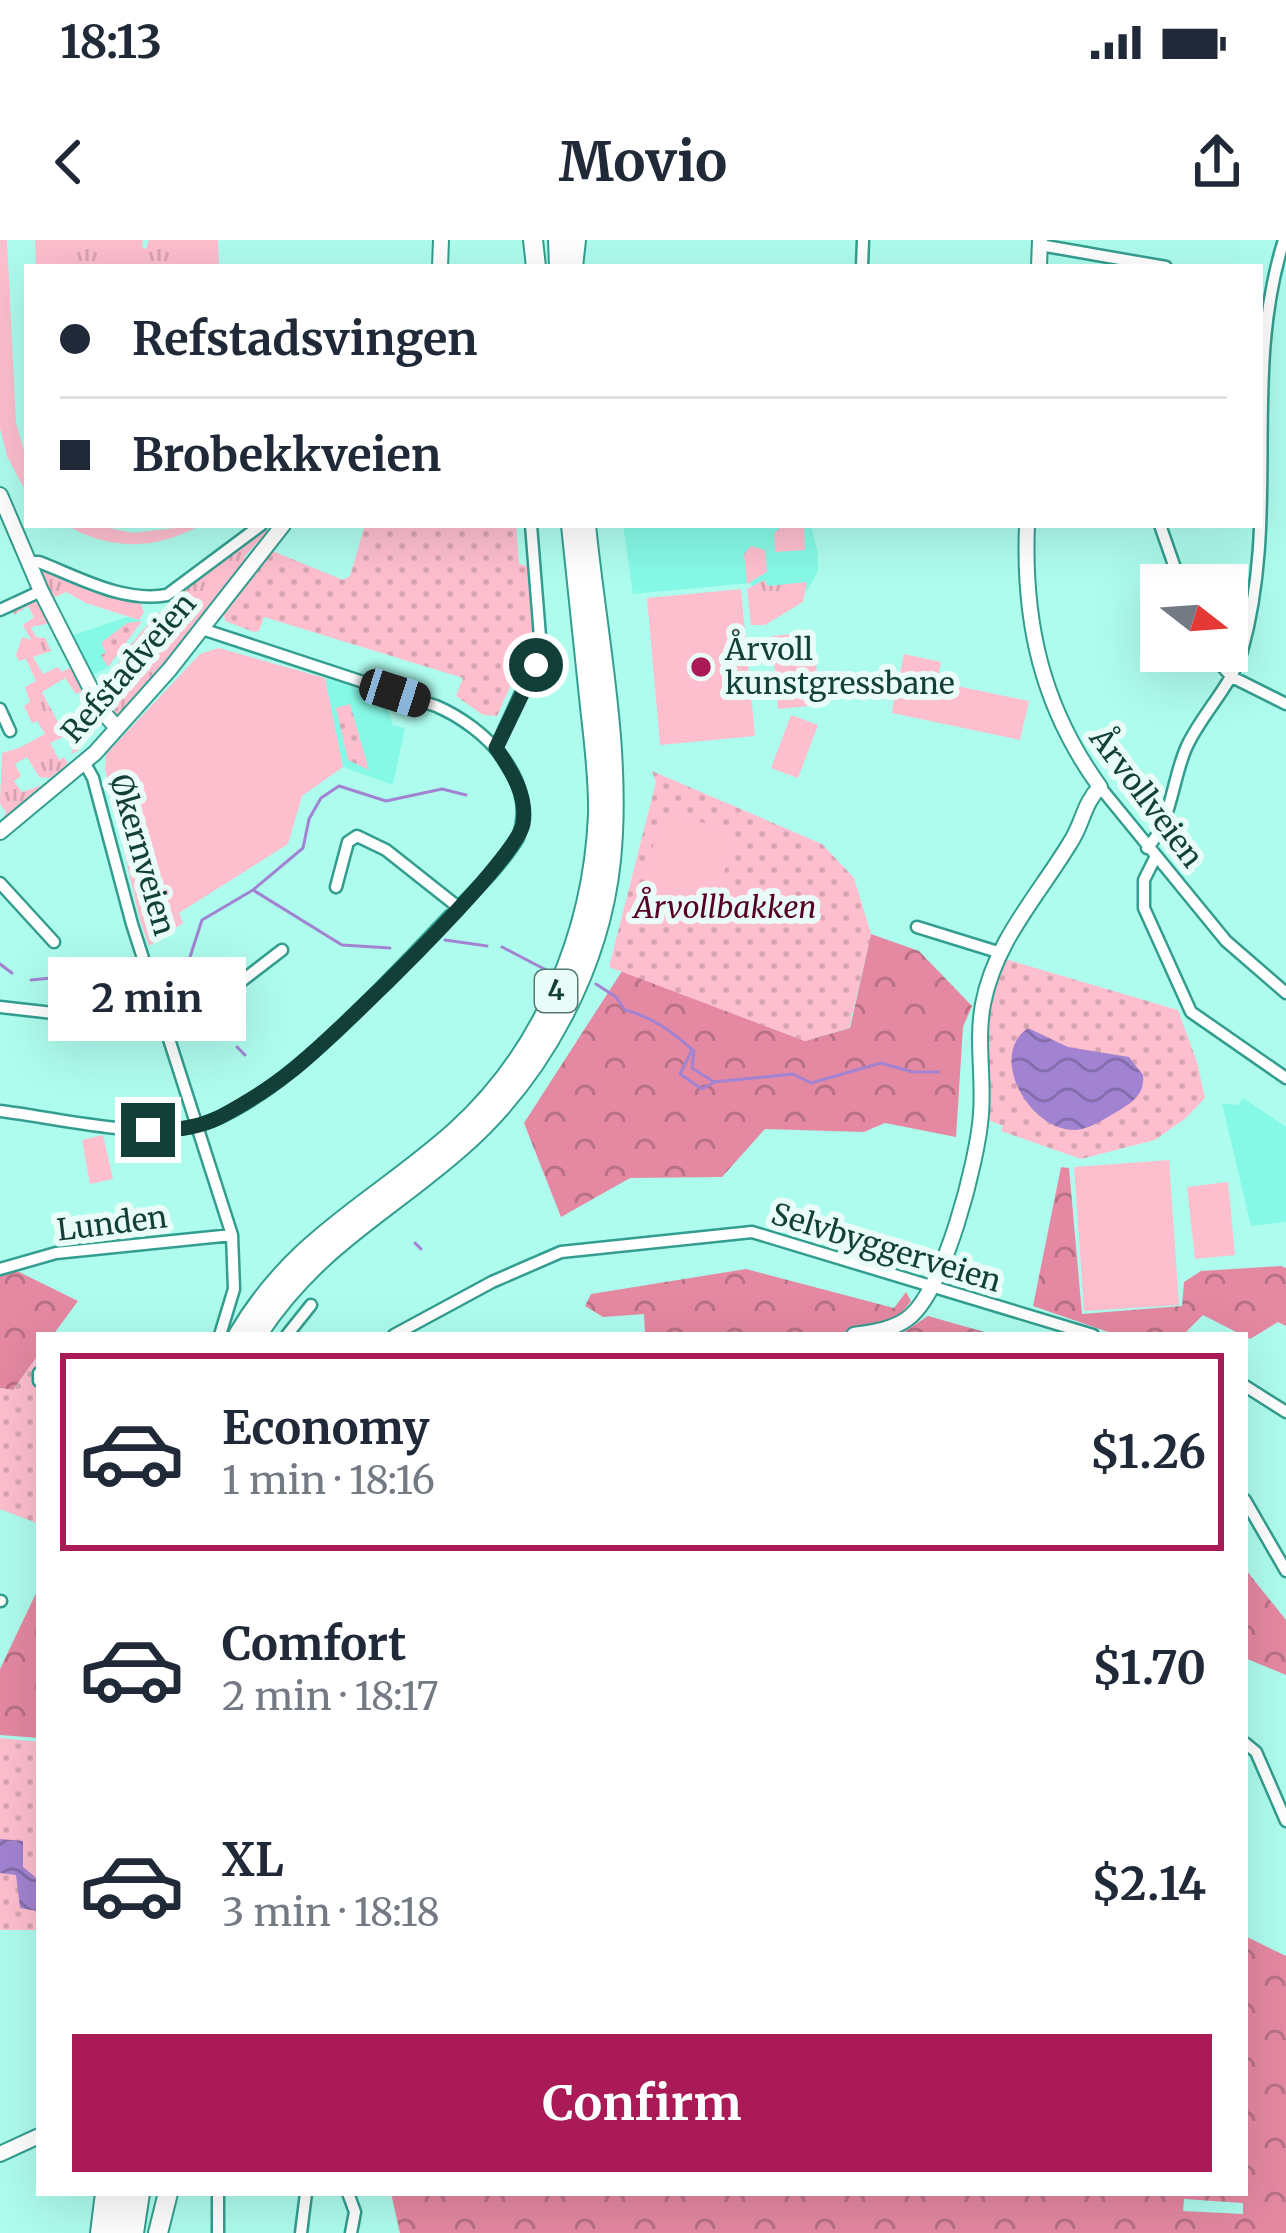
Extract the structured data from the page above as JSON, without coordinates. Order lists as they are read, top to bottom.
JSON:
{
  "streets": {
    "highway": ["4"],
    "street": [
      "Refstadveien",
      "Årvollveien",
      "Økernveien",
      "Lunden",
      "Selvbyggerveien"
    ]
  },
  "crossings": [
    ["Refstadveien", "Økernveien"],
    ["Økernveien", "Lunden"]
  ],
  "parks": ["Årvollbakken"],
  "places": ["Årvoll kunstgressbane"],
  "north": "right",
  "page": {
    "status": "18:13",
    "header": "Movio",
    "banner": ["Refstadsvingen", "Brobekkveien"],
    "bubble": "2 min",
    "list": [
      {
        "name": "Economy",
        "note": "1 min · 18:16",
        "value": "$1.26"
      },
      {
        "name": "Comfort",
        "note": "2 min · 18:17",
        "value": "$1.70"
      },
      {
        "name": "XL",
        "note": "3 min · 18:18",
        "value": "$2.14"
      }
    ],
    "buttons": "Confirm"
  }
}
